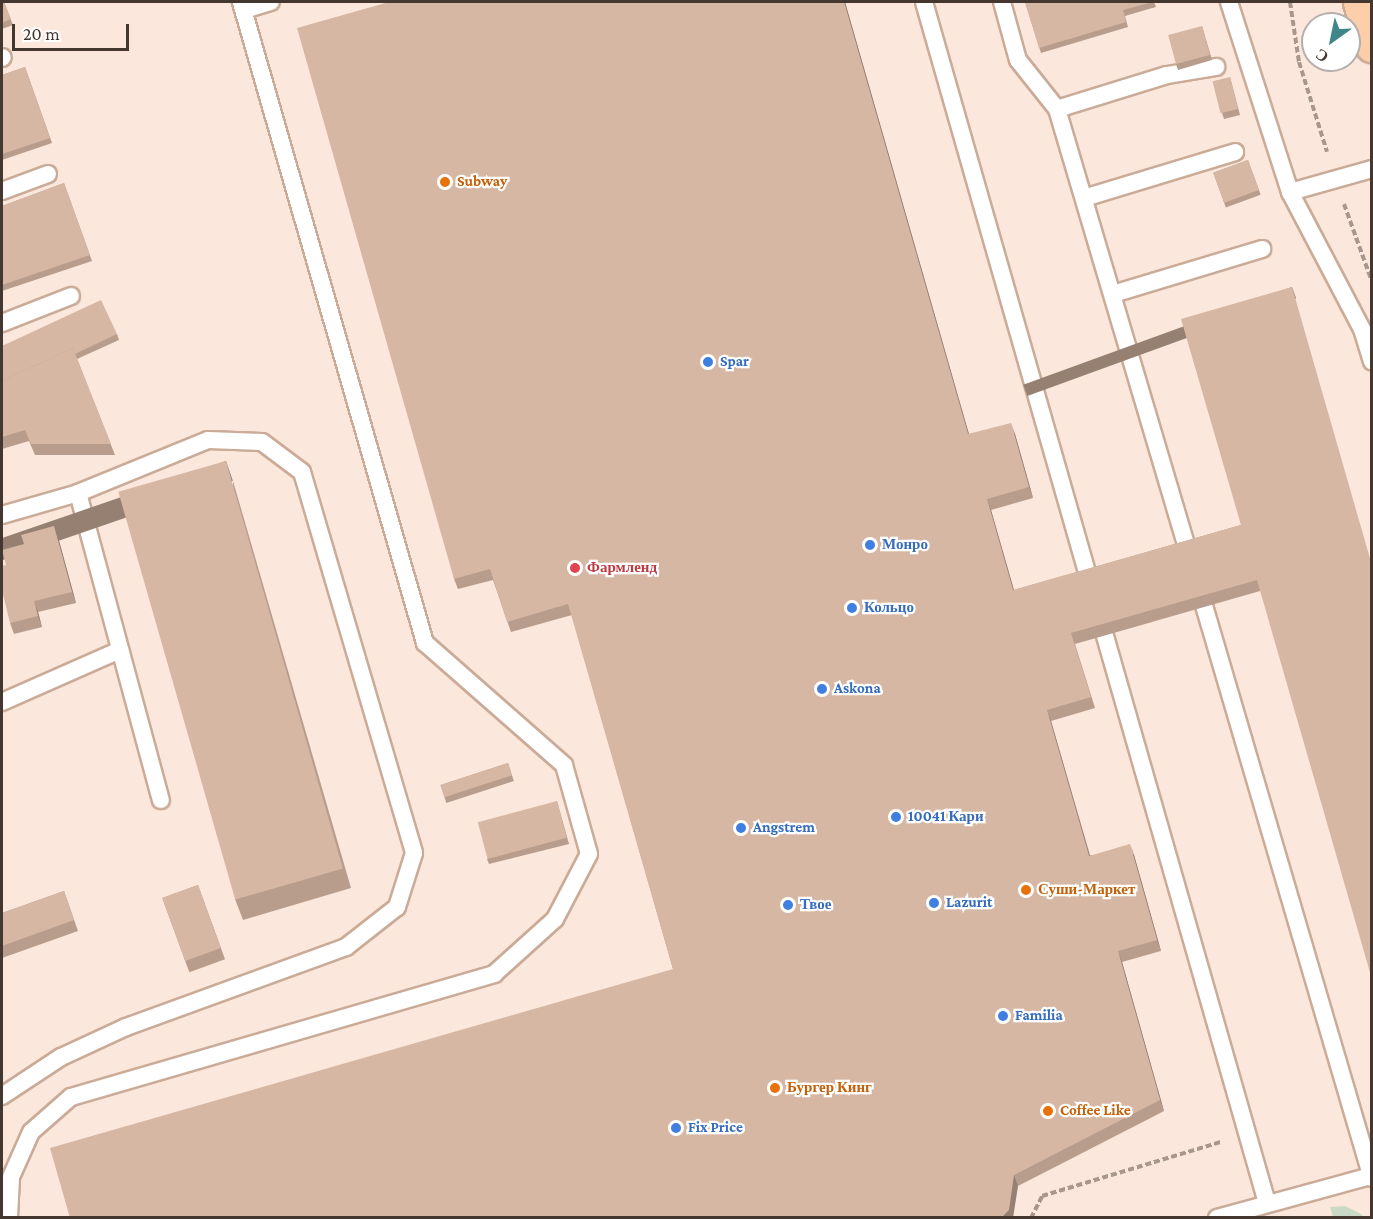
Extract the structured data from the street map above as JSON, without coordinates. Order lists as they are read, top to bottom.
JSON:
{
  "places": [
    "Subway",
    "Spar",
    "Монро",
    "Фармленд",
    "Кольцо",
    "Askona",
    "10041 Кари",
    "Angstrem",
    "Суши-Маркет",
    "Lazurit",
    "Твое",
    "Familia",
    "Бургер Кинг",
    "Coffee Like",
    "Fix Price"
  ],
  "scale_bar": "20 m",
  "north": "bottom left"
}
